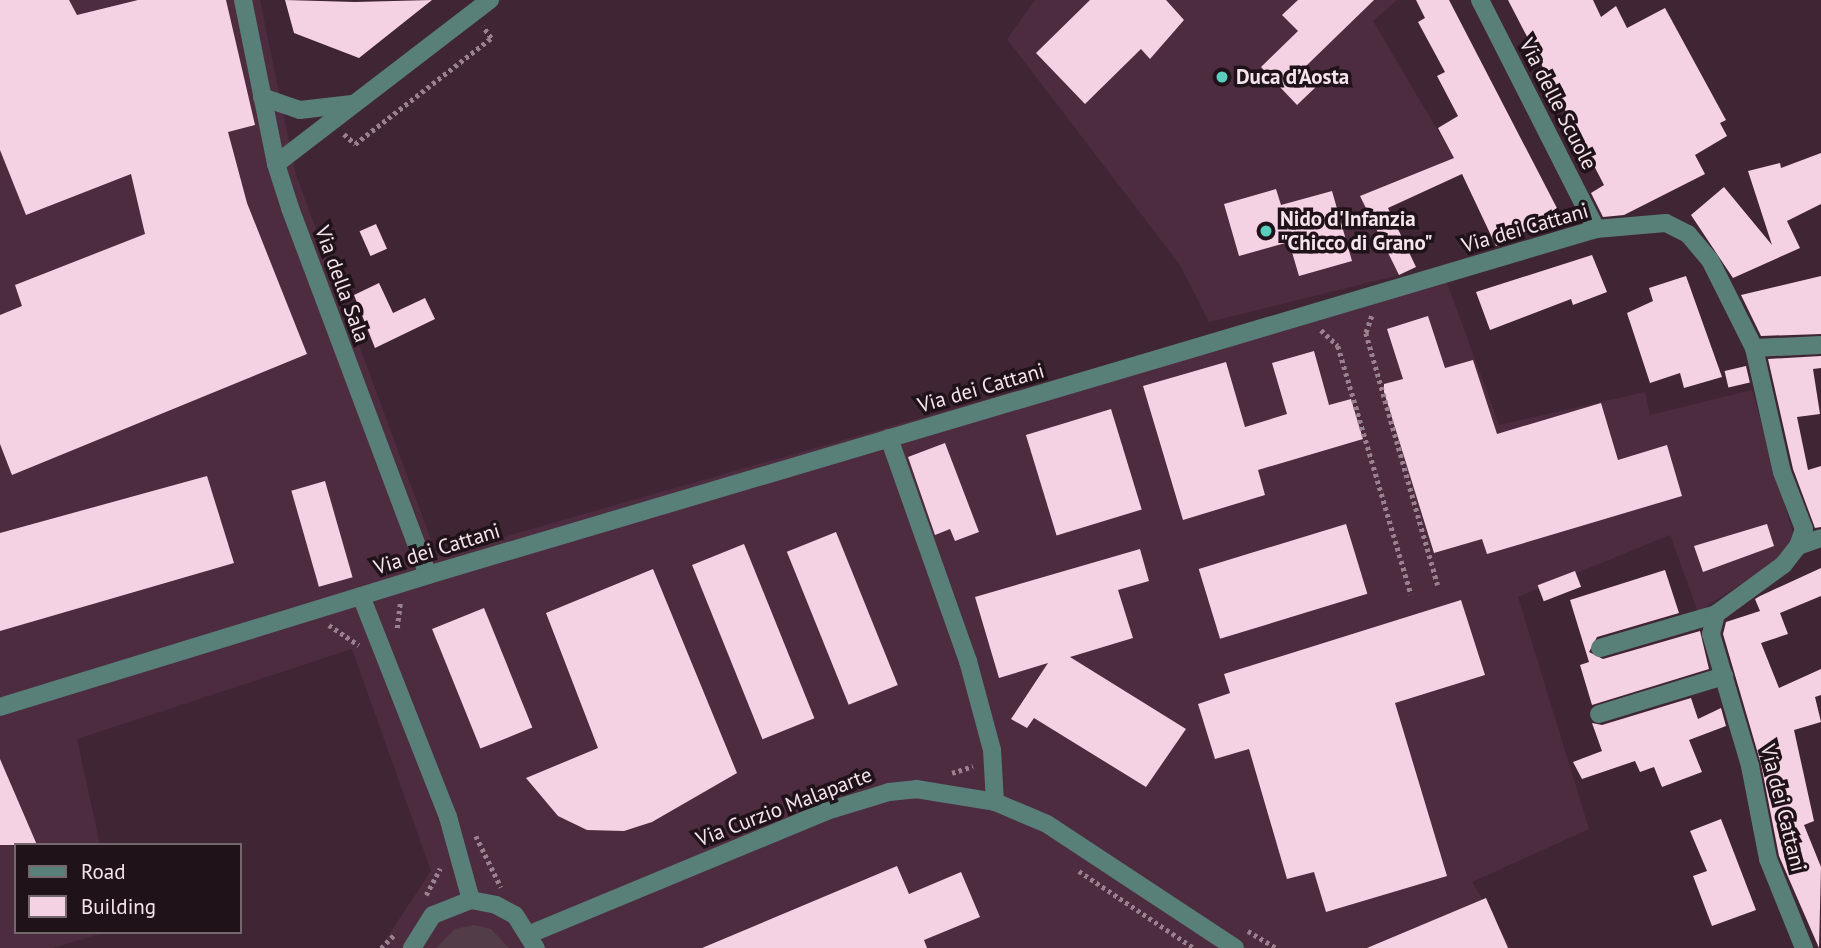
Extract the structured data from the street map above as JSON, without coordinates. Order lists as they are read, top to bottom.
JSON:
{
  "streets": {
    "street": [
      "Via delle Scuole",
      "Via dei Cattani",
      "Via della Sala",
      "Via Curzio Malaparte"
    ]
  },
  "crossings": [
    ["Via delle Scuole", "Via dei Cattani"],
    ["Via dei Cattani", "Via della Sala"]
  ],
  "places": ["Duca d’Aosta", "Nido d'Infanzia \"Chicco di Grano\""],
  "legend": ["Road", "Building"]
}
